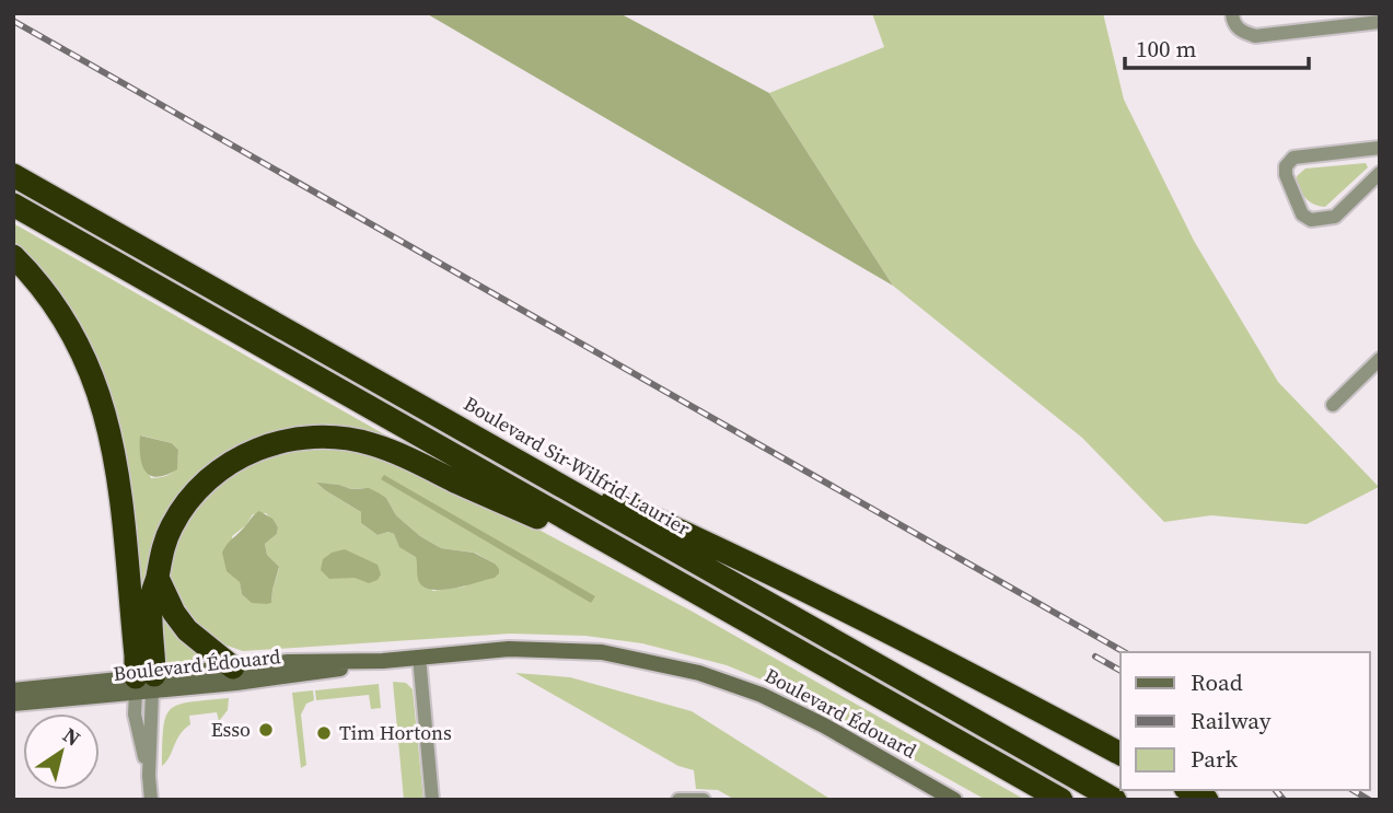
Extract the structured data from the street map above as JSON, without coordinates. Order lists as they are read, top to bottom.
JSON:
{
  "streets": {
    "highway": ["Boulevard Sir-Wilfrid-Laurier"],
    "street": ["Boulevard Édouard"]
  },
  "places": ["Esso", "Tim Hortons"],
  "legend": ["Road", "Railway", "Park"],
  "scale_bar": "100 m",
  "north": "top right"
}
